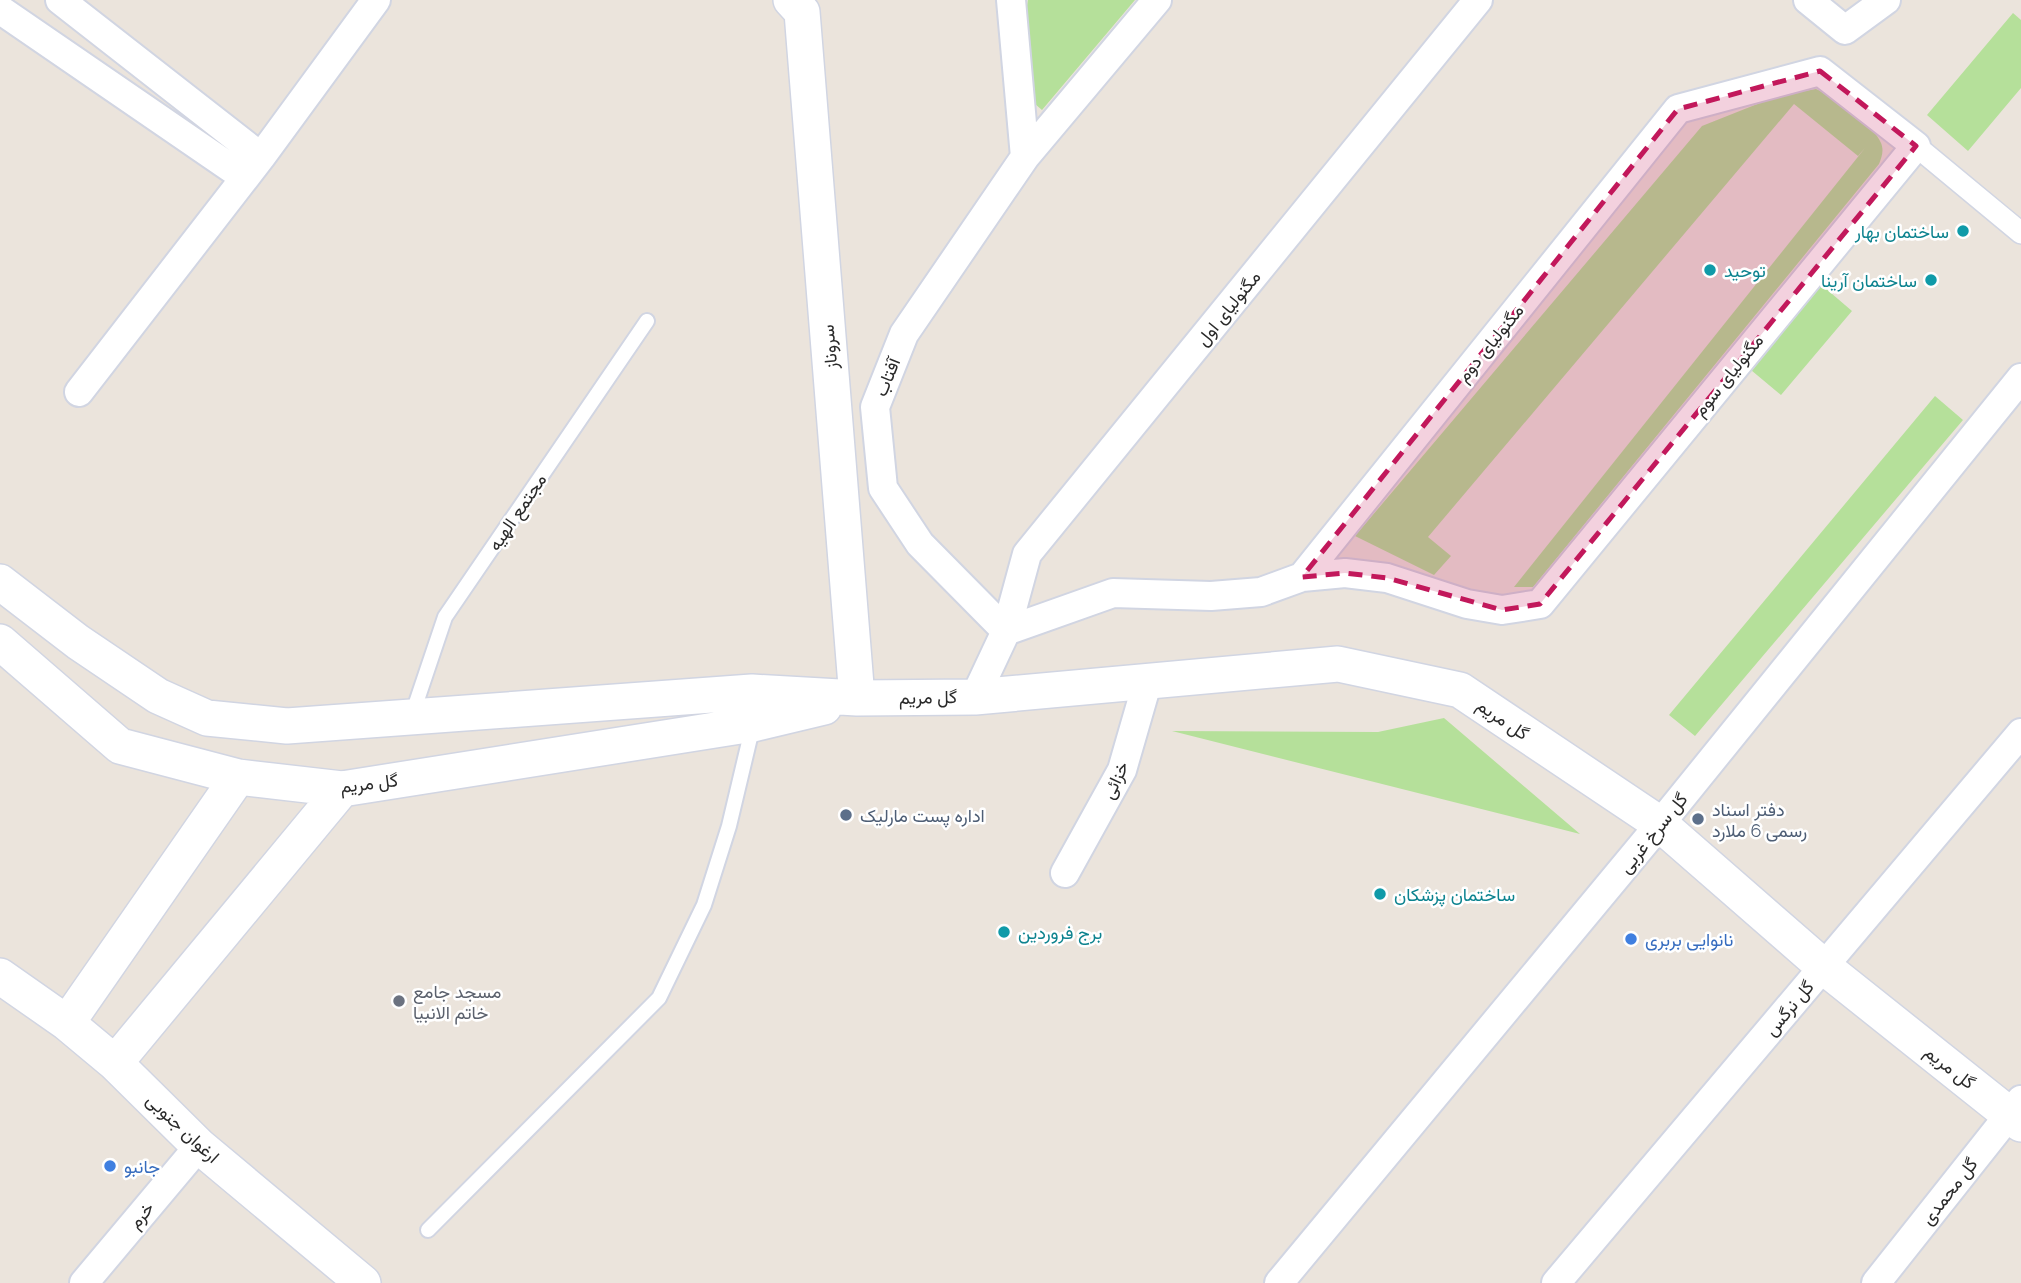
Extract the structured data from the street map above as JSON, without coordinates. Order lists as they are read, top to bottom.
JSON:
{
  "streets": {
    "street": [
      "مگنولیای اول",
      "مگنولیای دوم",
      "سروناز",
      "مگنولیای سوم",
      "آفتاب",
      "گل مریم",
      "خزائی",
      "گل سرخ غربی",
      "گل نرگس",
      "ارغوان جنوبی",
      "گل محمدی",
      "خرم"
    ],
    "lane": ["مجتمع الهیه"]
  },
  "crossings": [
    ["مگنولیای اول", "آفتاب"],
    ["مگنولیای اول", "گل مریم"],
    ["مگنولیای دوم", "مگنولیای سوم"],
    ["سروناز", "گل مریم"],
    ["مجتمع الهیه", "گل مریم"],
    ["گل مریم", "خزائی"],
    ["گل مریم", "گل سرخ غربی"],
    ["گل مریم", "گل نرگس"],
    ["گل مریم", "گل محمدی"],
    ["ارغوان جنوبی", "خرم"]
  ],
  "places": [
    "ساختمان بهار",
    "توحید",
    "ساختمان آرینا",
    "اداره پست مارلیک",
    "دفتر اسناد رسمی 6 ملارد",
    "ساختمان پزشکان",
    "برج فروردین",
    "نانوایی بربری",
    "مسجد جامع خاتم الانبیا",
    "جانبو"
  ]
}
